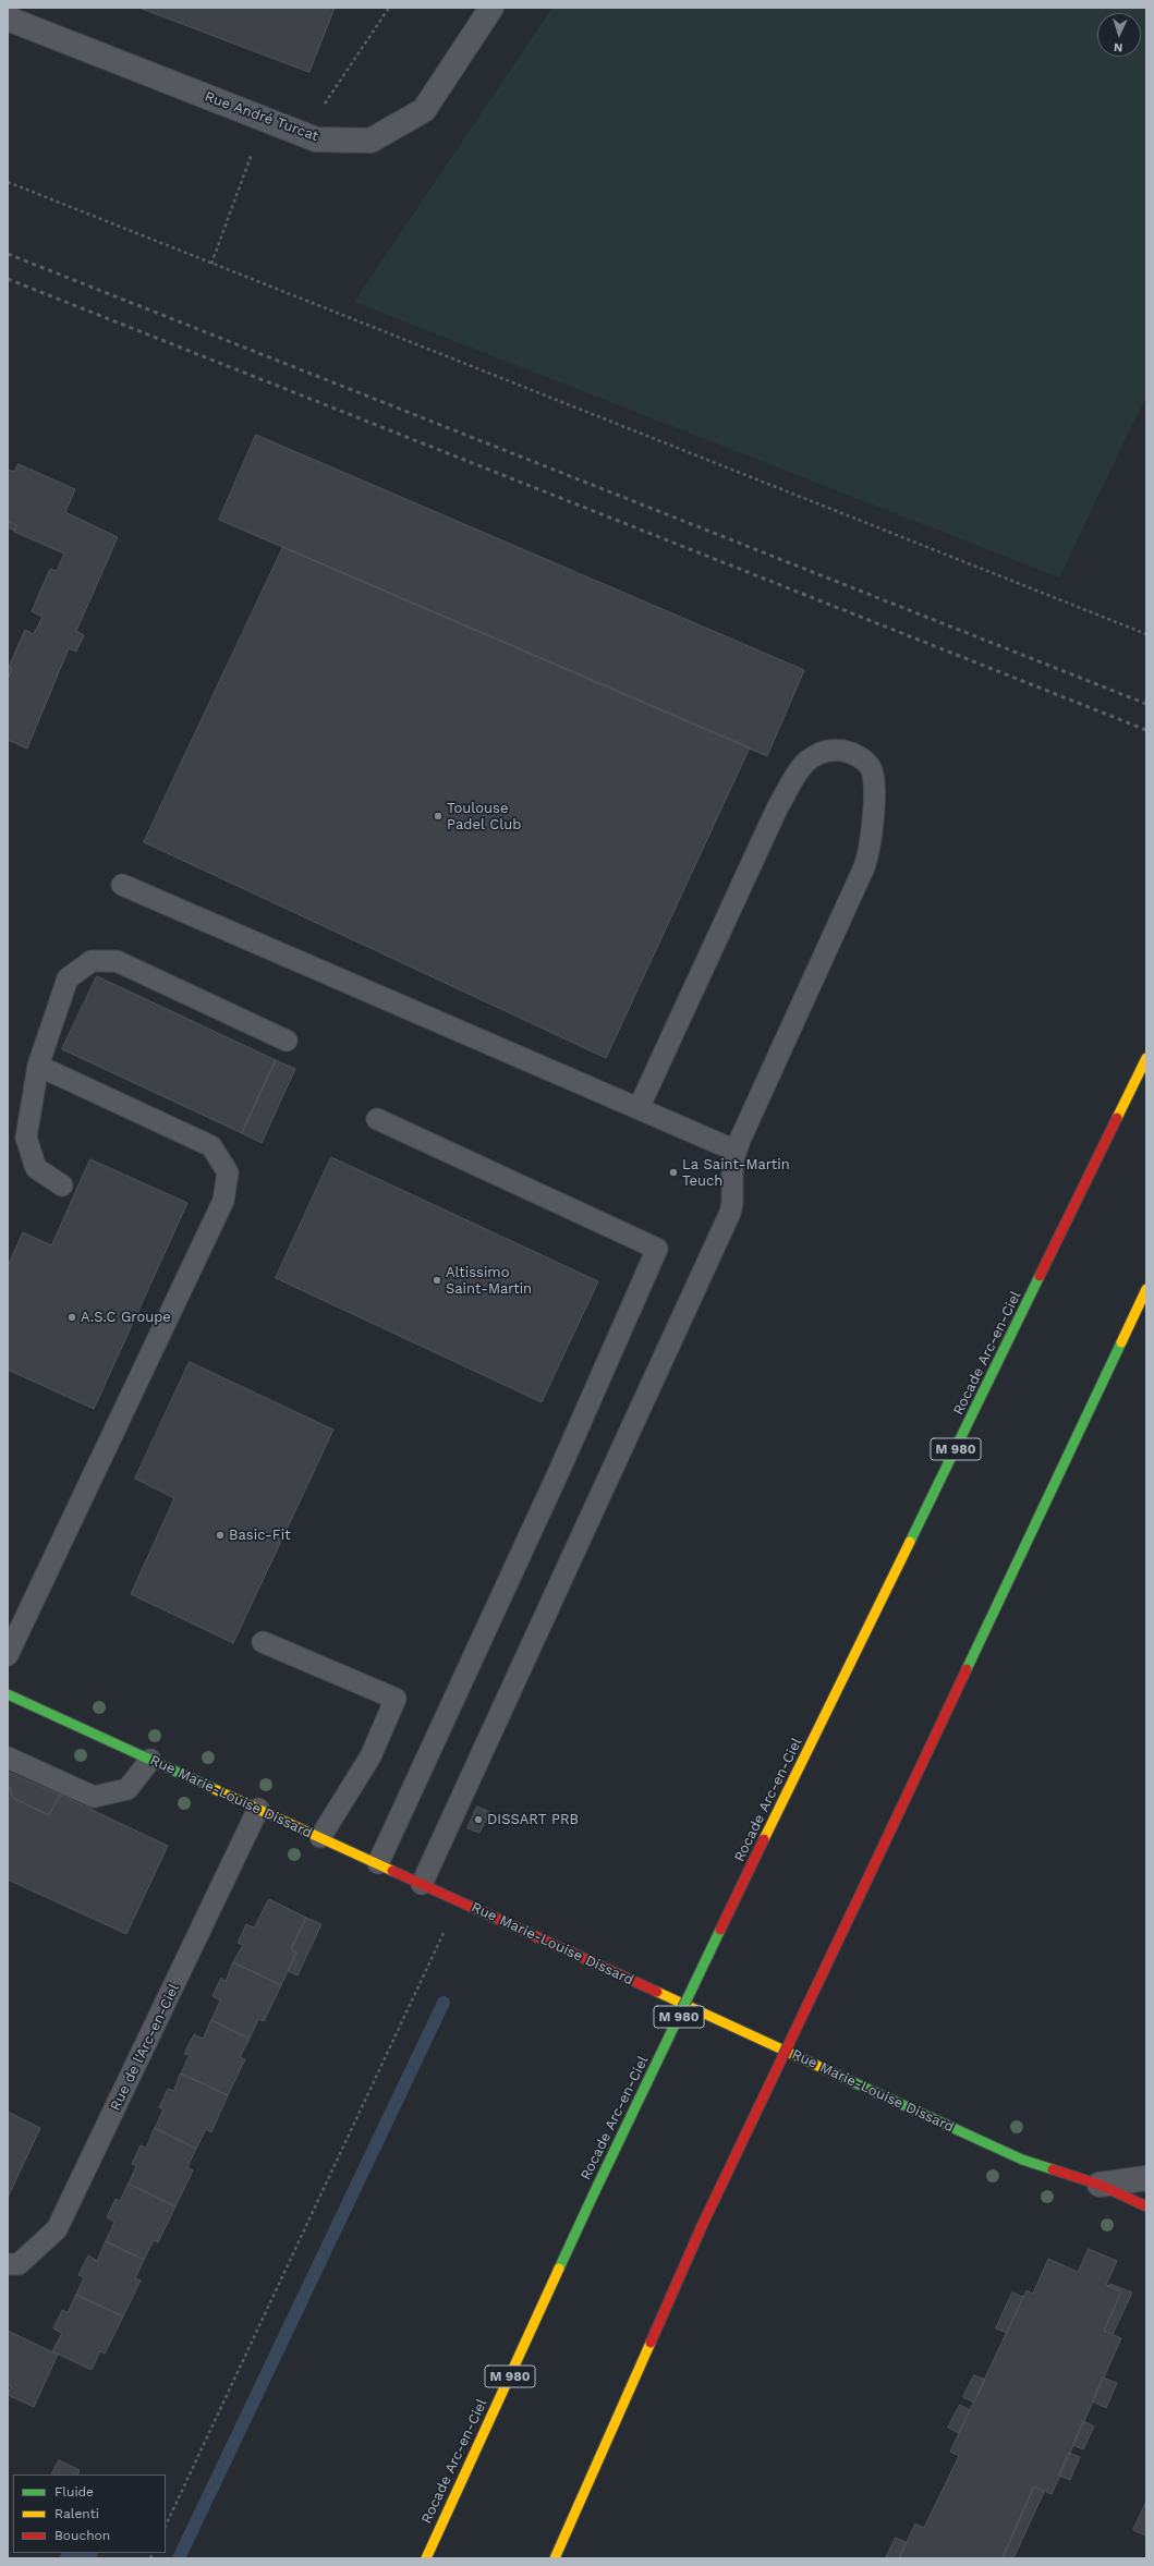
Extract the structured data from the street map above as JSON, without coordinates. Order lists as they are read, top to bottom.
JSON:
{
  "streets": {
    "main road": ["Rocade Arc-en-Ciel", "M 980", "Rue Marie-Louise Dissard"],
    "street": ["Rue André Turcat"],
    "lane": ["Rue de l'Arc-en-Ciel"]
  },
  "crossings": [
    ["Rue Marie-Louise Dissard", "Rue de l'Arc-en-Ciel"]
  ],
  "places": [
    "Toulouse Padel Club",
    "La Saint-Martin Teuch",
    "Altissimo Saint-Martin",
    "A.S.C Groupe",
    "Basic-Fit",
    "DISSART PRB"
  ],
  "legend": ["Fluide", "Ralenti", "Bouchon"],
  "north": "bottom"
}
